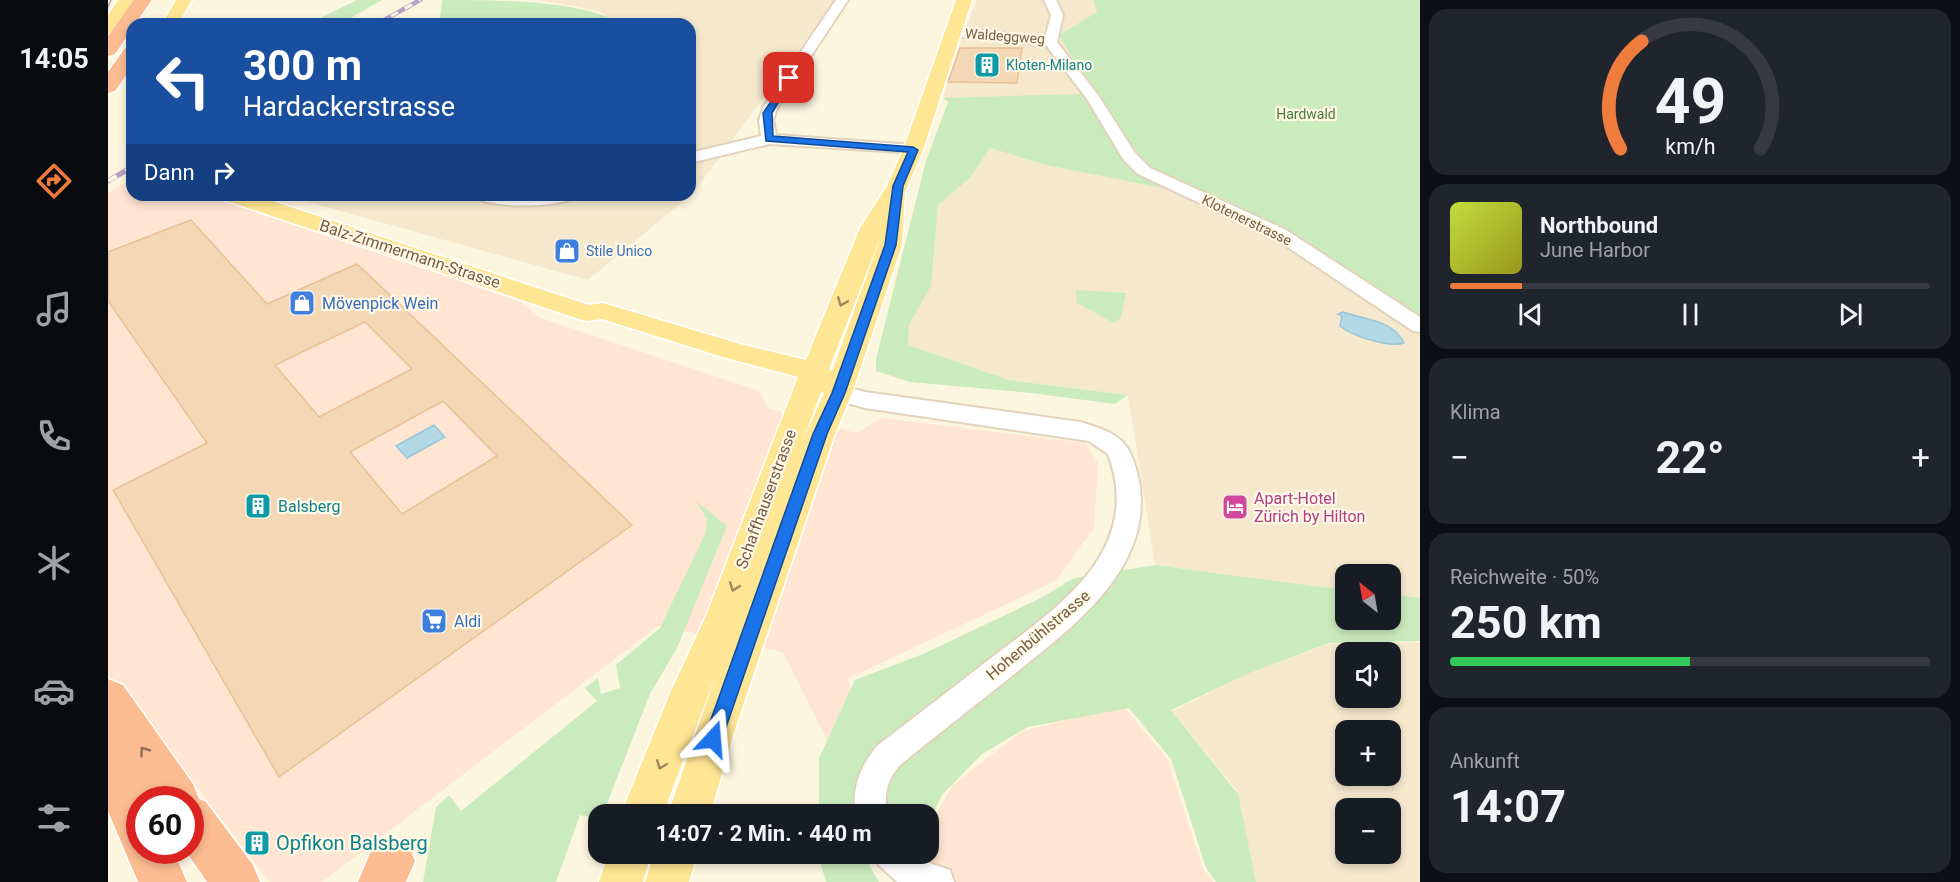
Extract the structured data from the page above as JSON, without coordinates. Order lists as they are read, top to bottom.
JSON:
{
  "streets": {
    "main road": ["Balz-Zimmermann-Strasse", "Schaffhauserstrasse"],
    "street": ["Waldeggweg", "Klotenerstrasse", "Hohenbühlstrasse"]
  },
  "crossings": [
    ["Waldeggweg", "Klotenerstrasse"],
    ["Waldeggweg", "Schaffhauserstrasse"],
    ["Balz-Zimmermann-Strasse", "Schaffhauserstrasse"],
    ["Balz-Zimmermann-Strasse", "Hohenbühlstrasse"],
    ["Schaffhauserstrasse", "Hohenbühlstrasse"]
  ],
  "parks": ["Hardwald"],
  "places": {
    "building": ["Kloten-Milano", "Balsberg", "Opfikon Balsberg"],
    "shop": ["Stile Unico", "Mövenpick Wein"],
    "hotel": ["Apart-Hotel Zürich by Hilton"],
    "supermarket": ["Aldi"]
  },
  "north": "top left",
  "page": {
    "tabs": "14:05",
    "turn": ["300 m", "Hardackerstrasse"],
    "then": "Dann",
    "song": ["Northbound", "June Harbor"],
    "tile": [
      "Klima",
      ["Reichweite · 50%", "250 km"],
      ["Ankunft", "14:07"]
    ],
    "heat": ["−", "22°", "+"],
    "map_buttons": ["+", "−"],
    "limit": "60",
    "trip": "14:07 · 2 Min. · 440 m",
    "gauge": ["49", "km/h"]
  }
}
